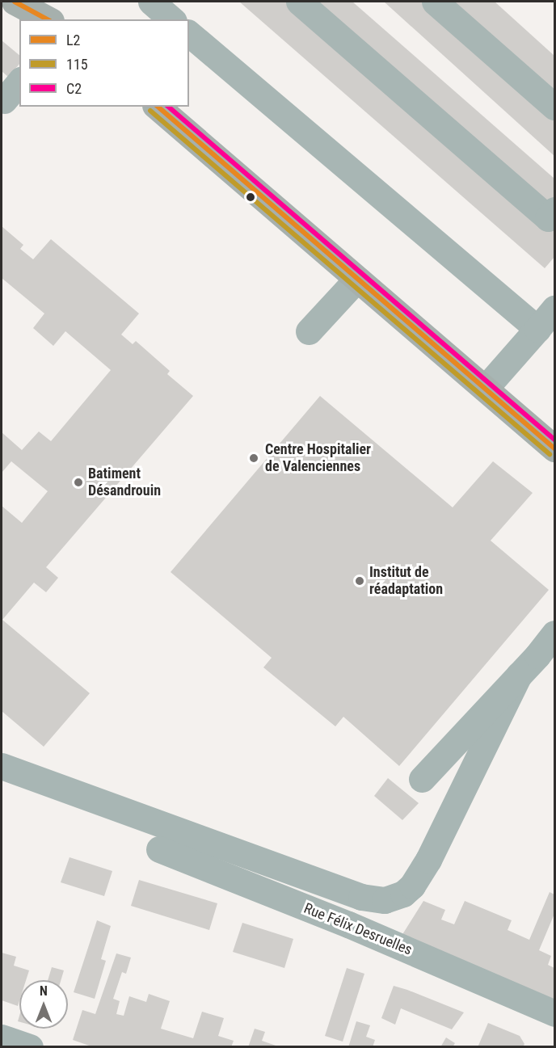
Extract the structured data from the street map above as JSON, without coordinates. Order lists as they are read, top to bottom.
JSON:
{
  "streets": {
    "street": ["Rue Félix Desruelles"]
  },
  "places": ["Centre Hospitalier de Valenciennes", "Batiment Désandrouin", "Institut de réadaptation"],
  "lines": ["transit line L2", "transit line C2", "transit line 115"],
  "legend": ["L2", "115", "C2"],
  "north": "top"
}
